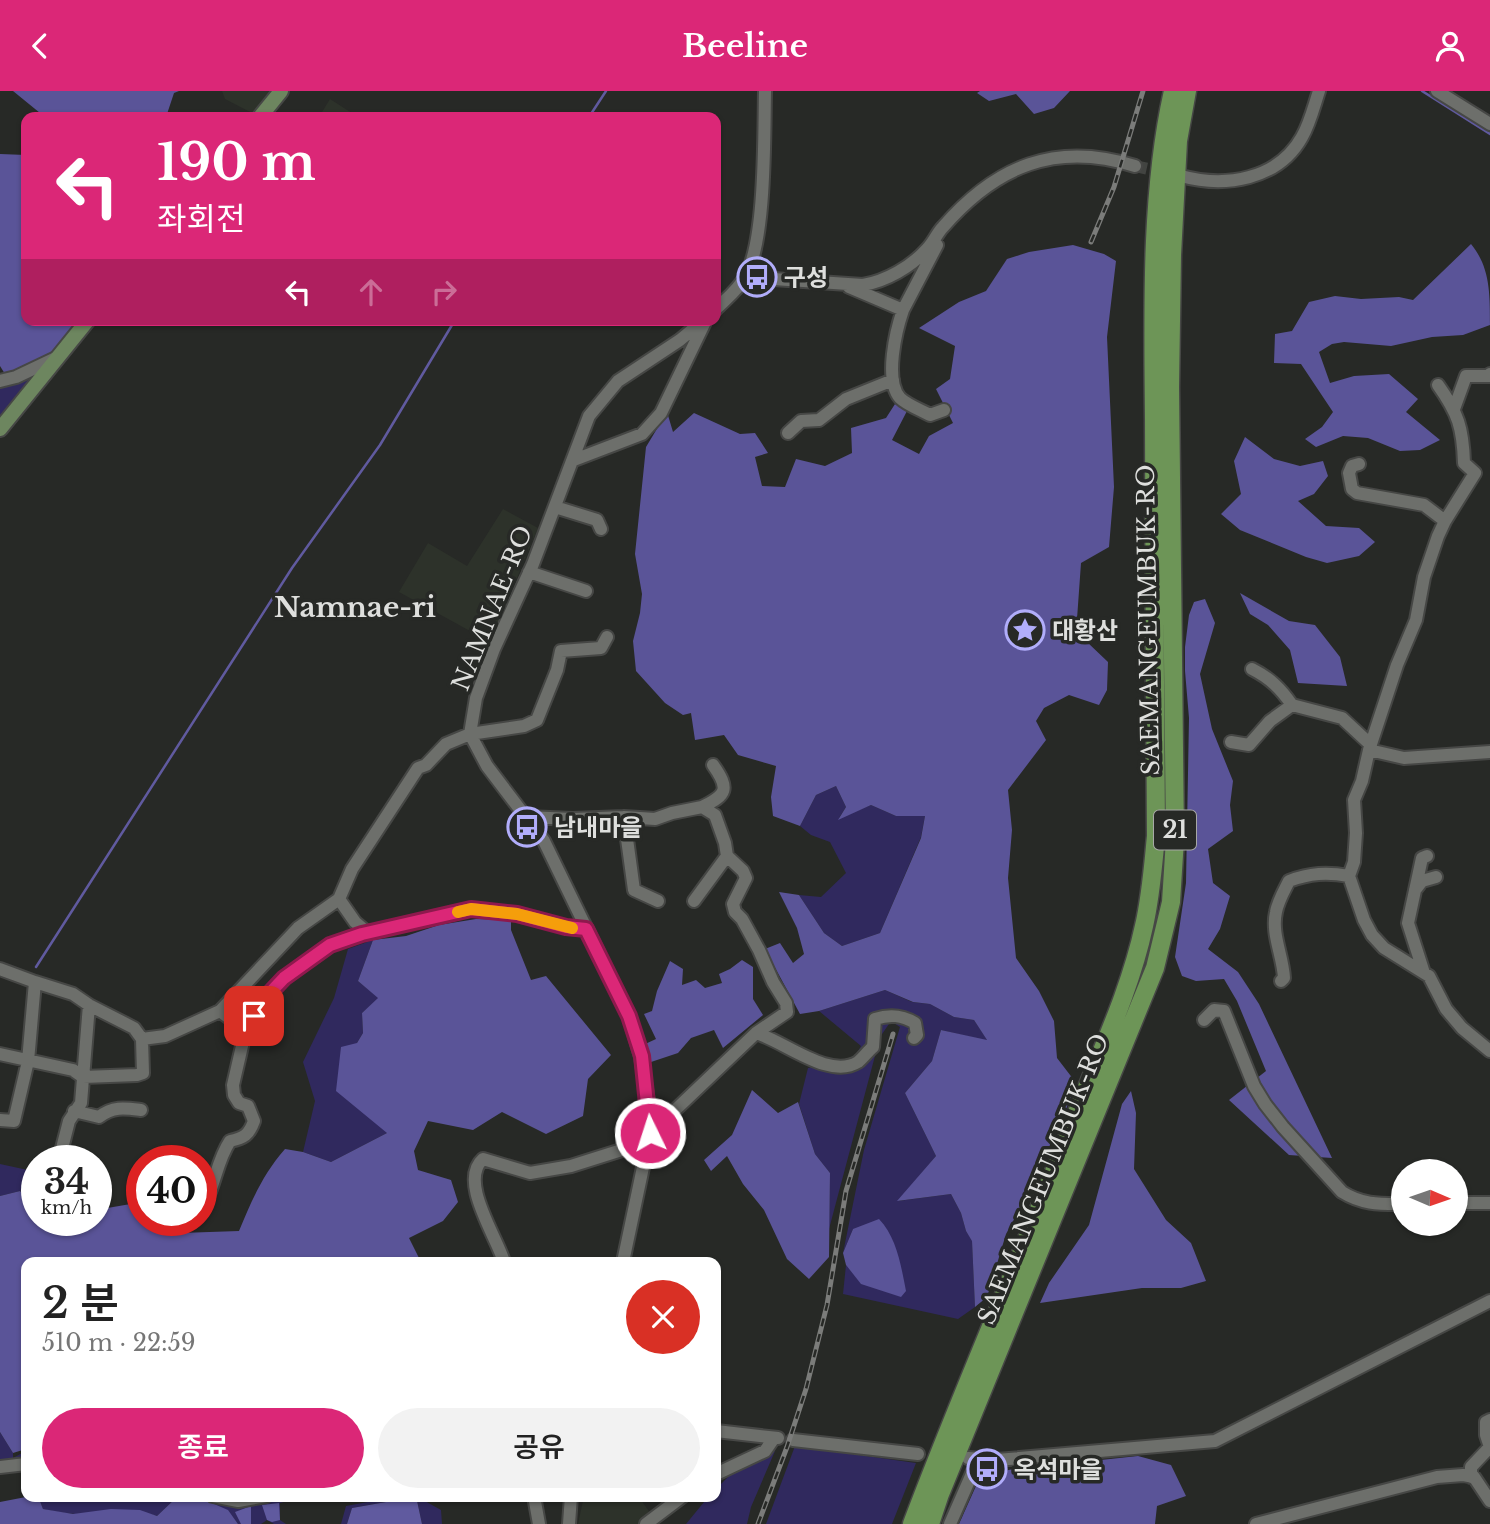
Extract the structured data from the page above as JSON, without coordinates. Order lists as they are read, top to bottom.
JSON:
{
  "streets": {
    "highway": ["SAEMANGEUMBUK-RO", "21"],
    "street": ["NAMNAE-RO"]
  },
  "districts": ["Namnae-ri"],
  "places": {
    "bus stop": ["구성", "남내마을", "옥석마을"],
    "place": ["대황산"]
  },
  "north": "right",
  "page": {
    "header": "Beeline",
    "turn": ["190 m", "좌회전"],
    "speed": "34 km/h",
    "limit": "40",
    "heading": ["2 분", "510 m · 22:59"],
    "buttons": ["종료", "공유"]
  }
}
